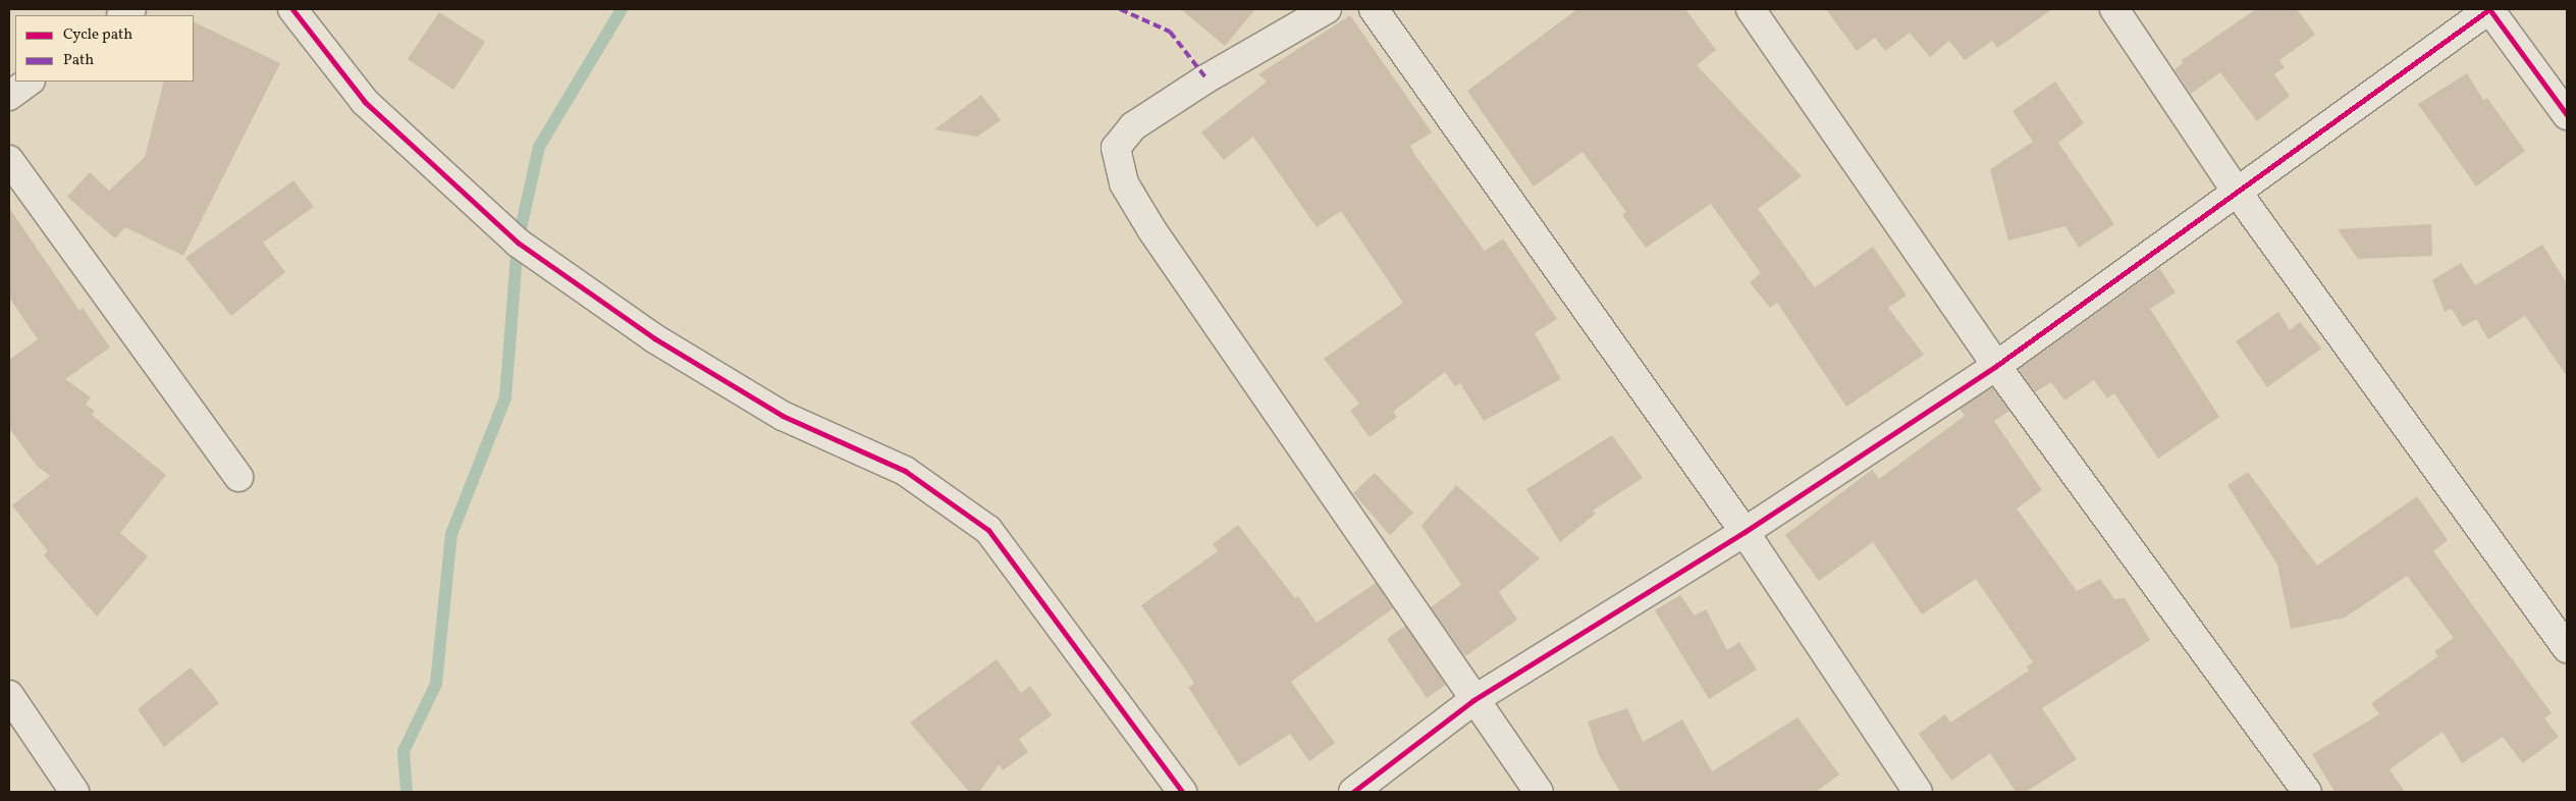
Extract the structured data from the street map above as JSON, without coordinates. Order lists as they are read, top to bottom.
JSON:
{
  "legend": ["Cycle path", "Path"]
}
